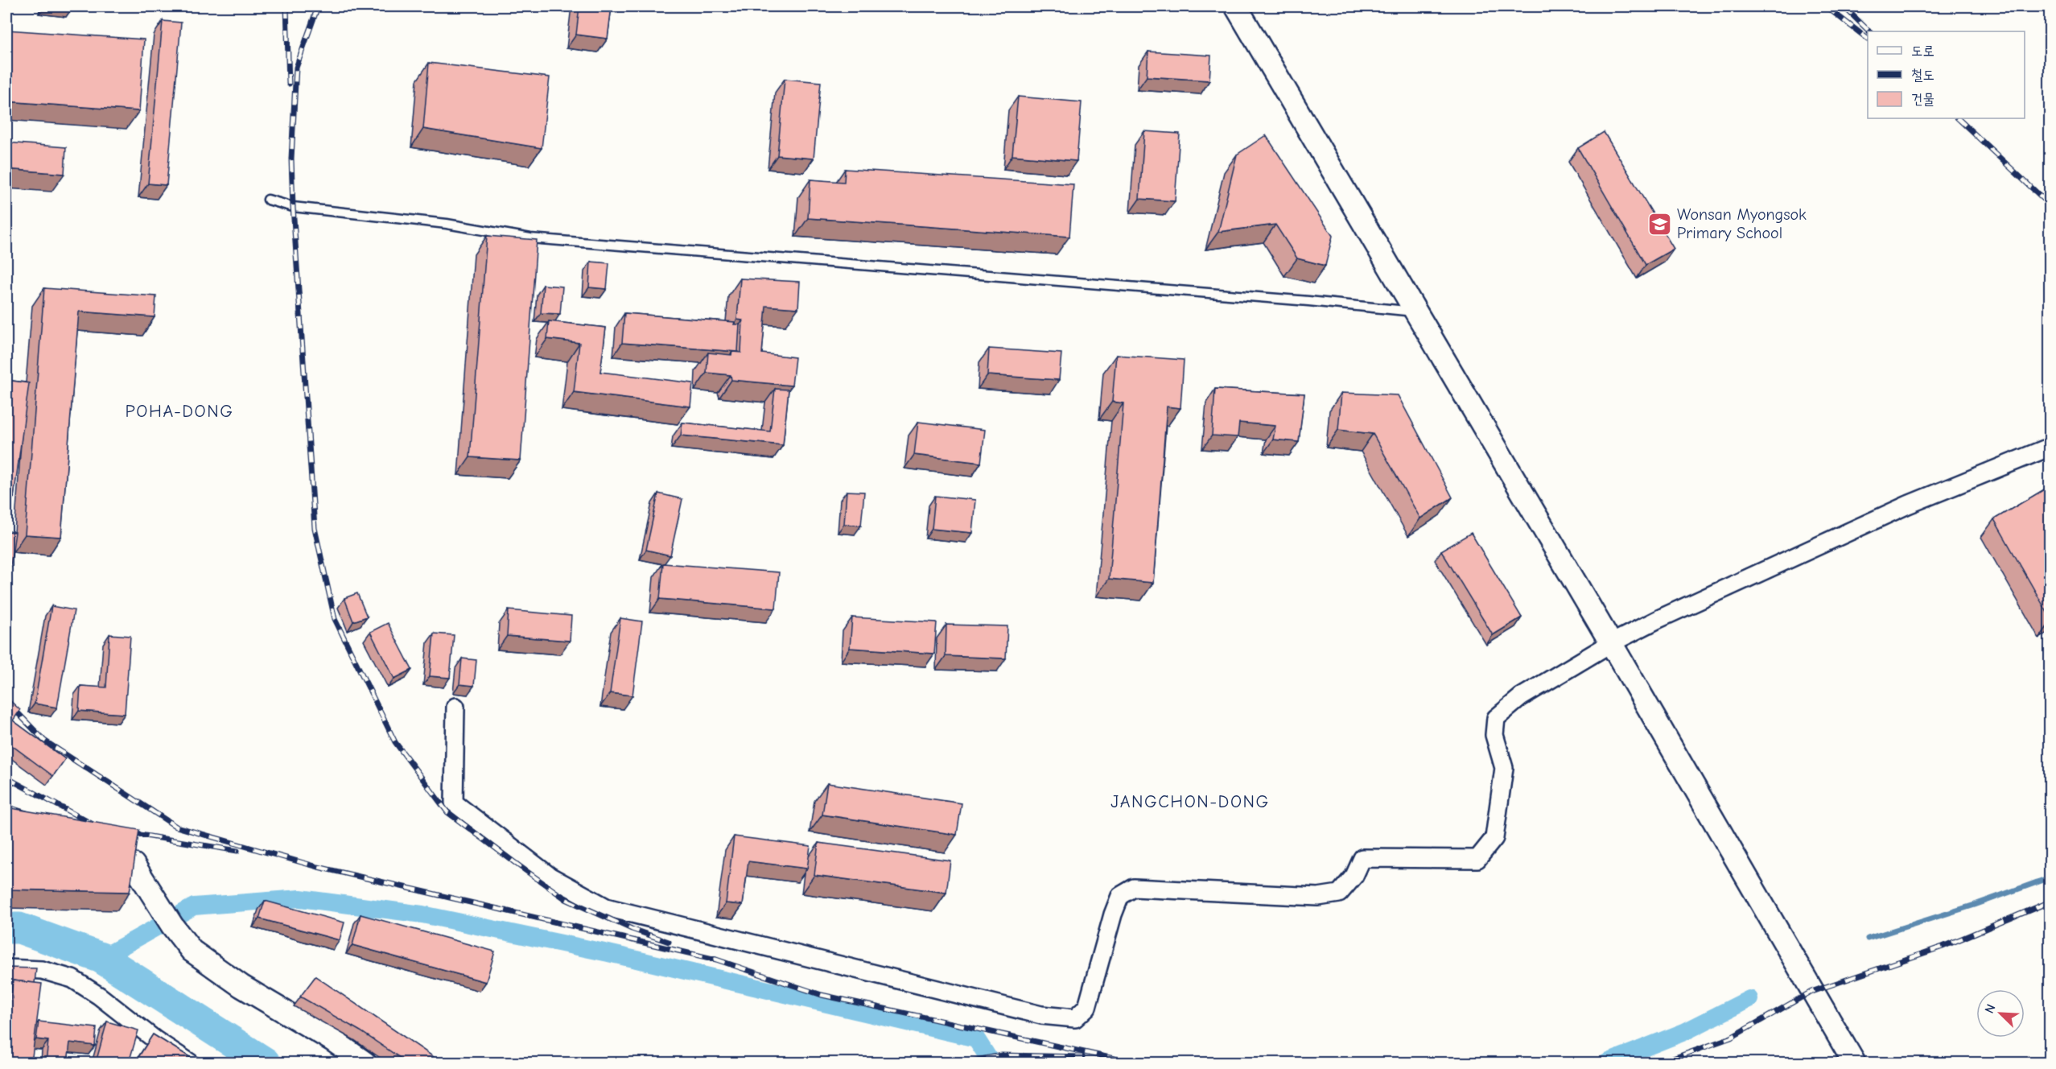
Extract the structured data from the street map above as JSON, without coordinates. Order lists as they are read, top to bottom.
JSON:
{
  "districts": ["POHA-DONG", "JANGCHON-DONG"],
  "places": {
    "school or university": ["Wonsan Myongsok Primary School"]
  },
  "legend": ["도로", "철도", "건물"],
  "north": "top left"
}
